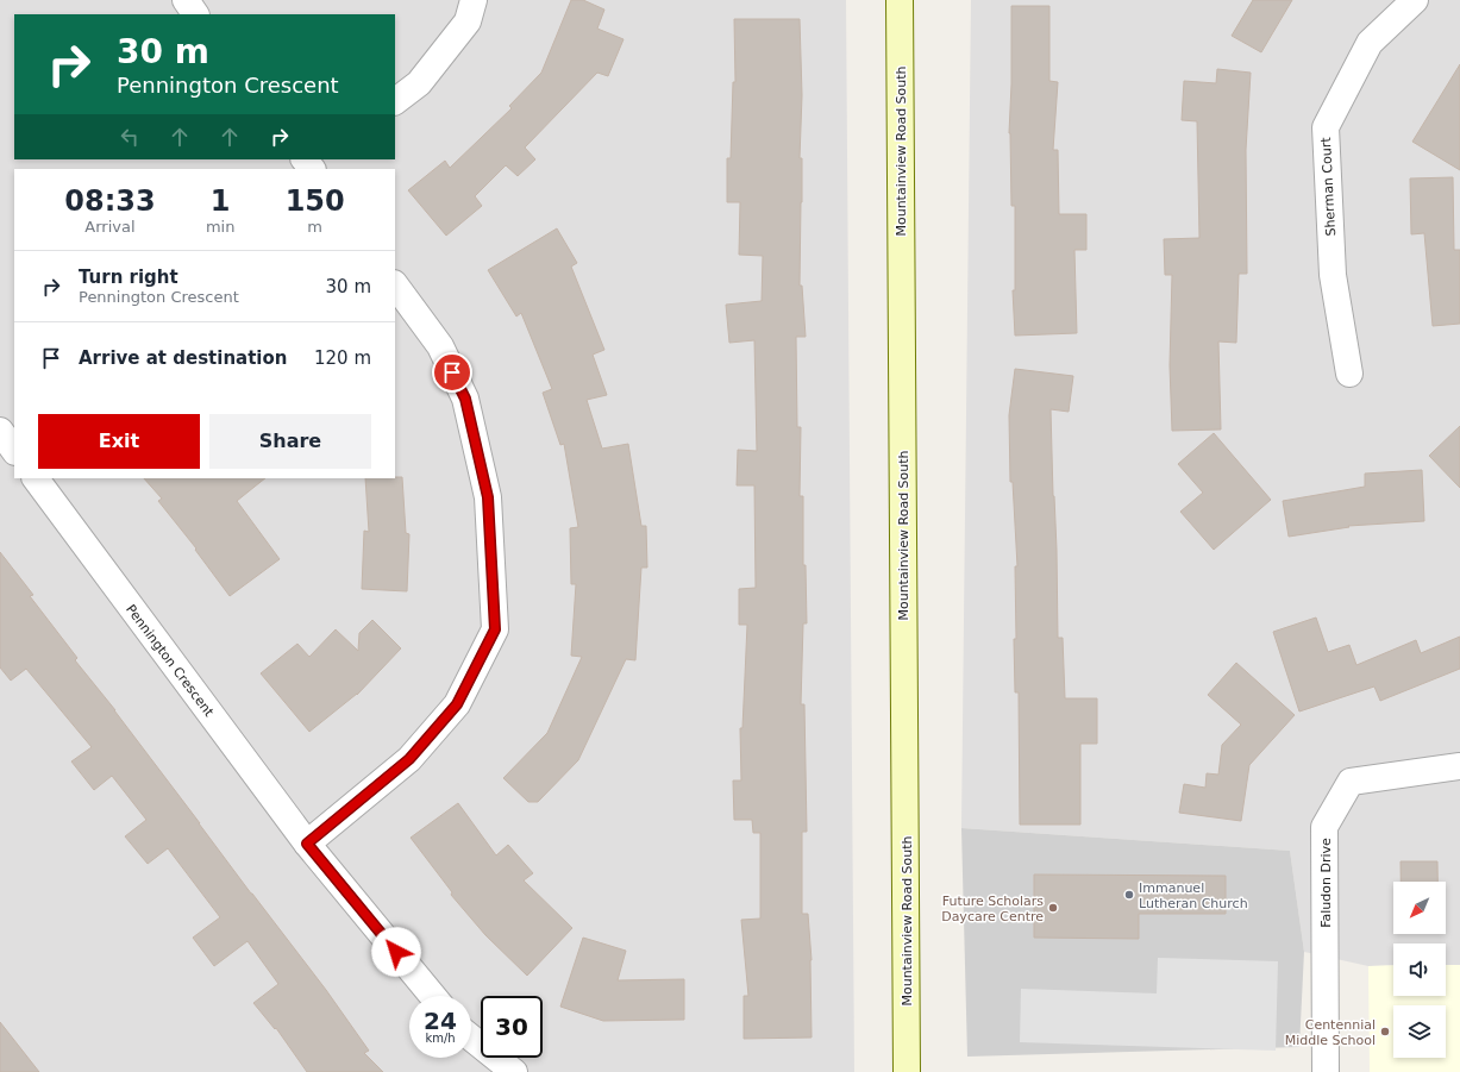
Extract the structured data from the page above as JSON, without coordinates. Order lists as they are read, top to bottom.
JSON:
{
  "streets": {
    "main road": ["Mountainview Road South"],
    "street": ["Sherman Court", "Pennington Crescent", "Faludon Drive"]
  },
  "places": ["Immanuel Lutheran Church", "Future Scholars Daycare Centre", "Centennial Middle School"],
  "north": "bottom left",
  "page": {
    "turn": ["30 m", "Pennington Crescent"],
    "eta": [
      "08:33",
      "Arrival",
      "1",
      "min",
      "150",
      "m"
    ],
    "list": [
      {
        "name": "Turn right",
        "note": "Pennington Crescent",
        "value": "30 m"
      },
      {
        "name": "Arrive at destination",
        "value": "120 m"
      }
    ],
    "buttons": ["Exit", "Share"],
    "speed": "24 km/h",
    "limit": "30"
  }
}
